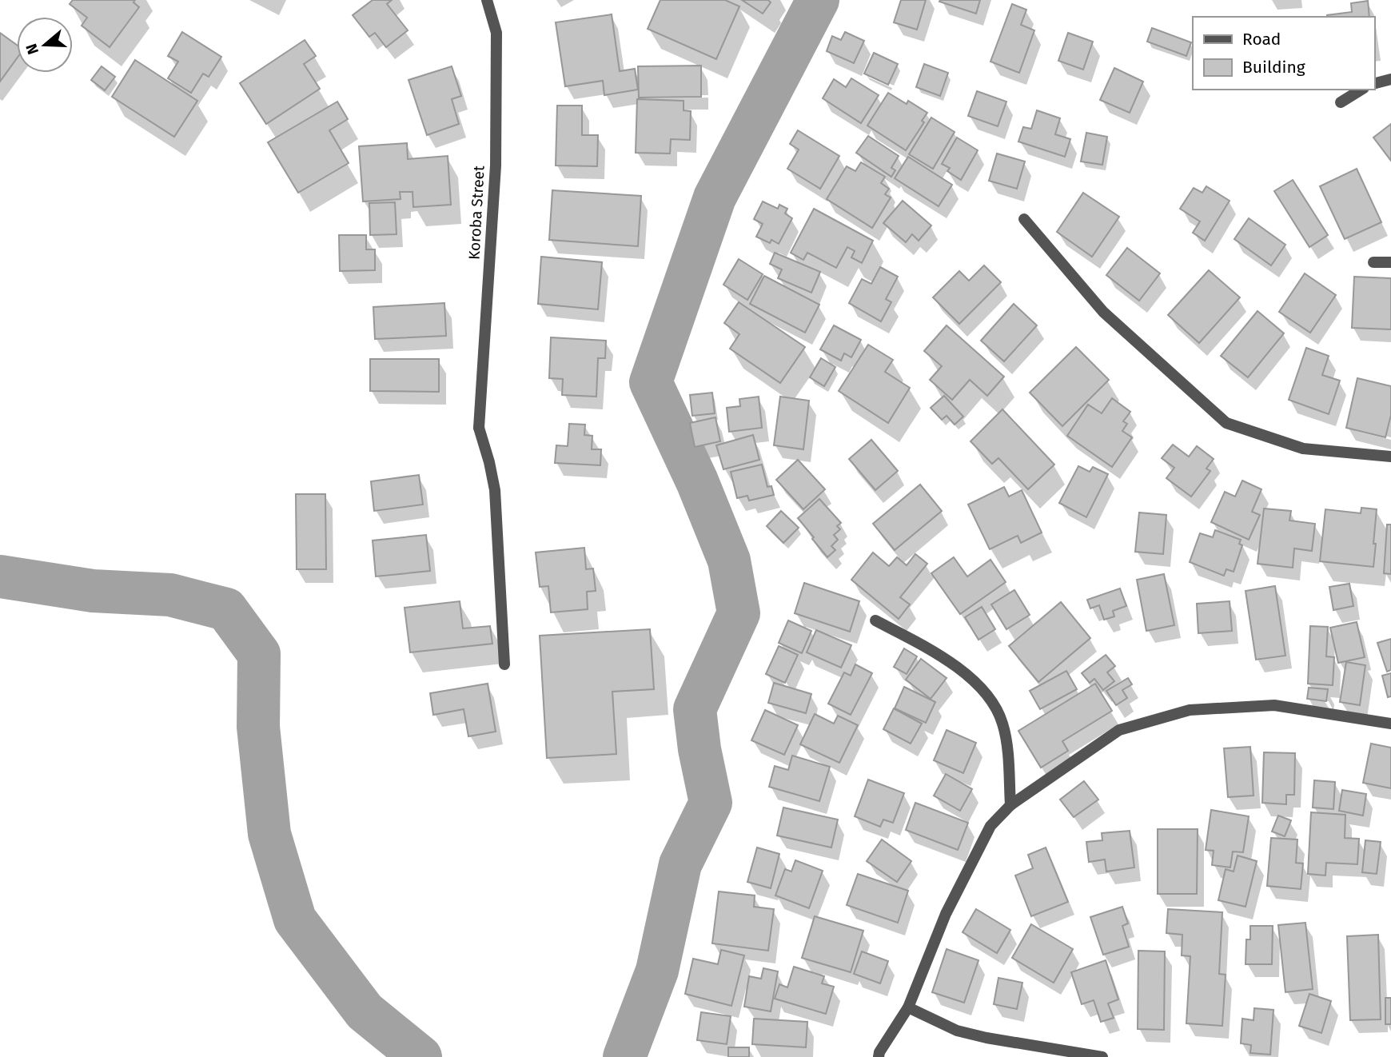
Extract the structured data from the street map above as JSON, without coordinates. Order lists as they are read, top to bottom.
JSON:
{
  "streets": {
    "street": ["Koroba Street"]
  },
  "legend": ["Road", "Building"],
  "north": "left"
}
